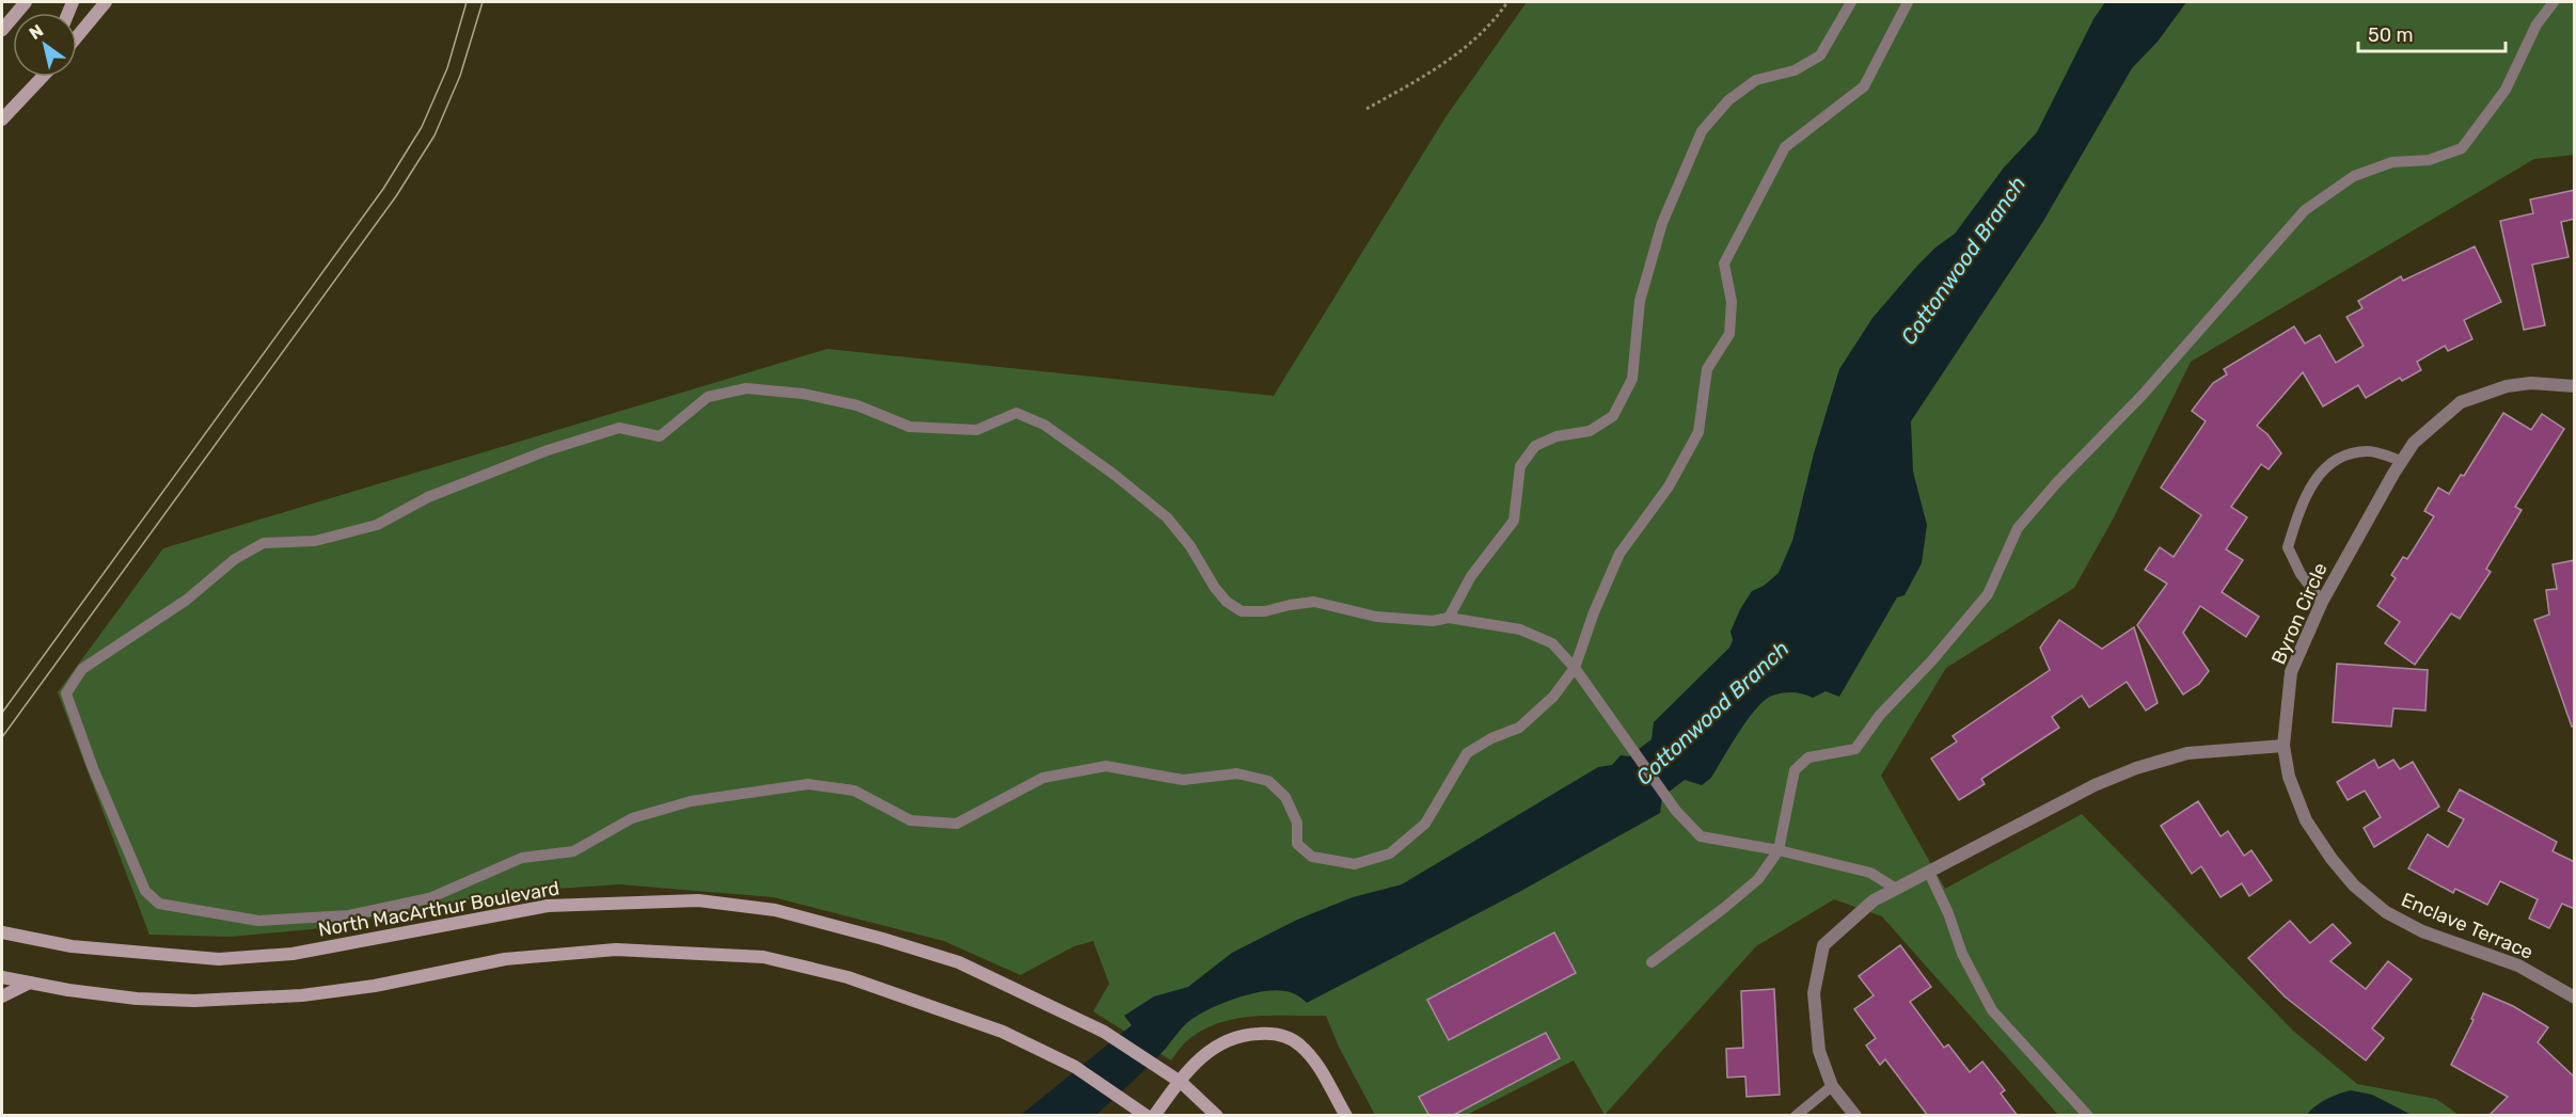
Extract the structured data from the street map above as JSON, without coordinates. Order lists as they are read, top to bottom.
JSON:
{
  "streets": {
    "main road": ["North MacArthur Boulevard"],
    "street": ["Byron Circle", "Enclave Terrace"]
  },
  "crossings": [
    ["Byron Circle", "Enclave Terrace"]
  ],
  "water": ["Cottonwood Branch"],
  "scale_bar": "50 m",
  "north": "top left"
}
